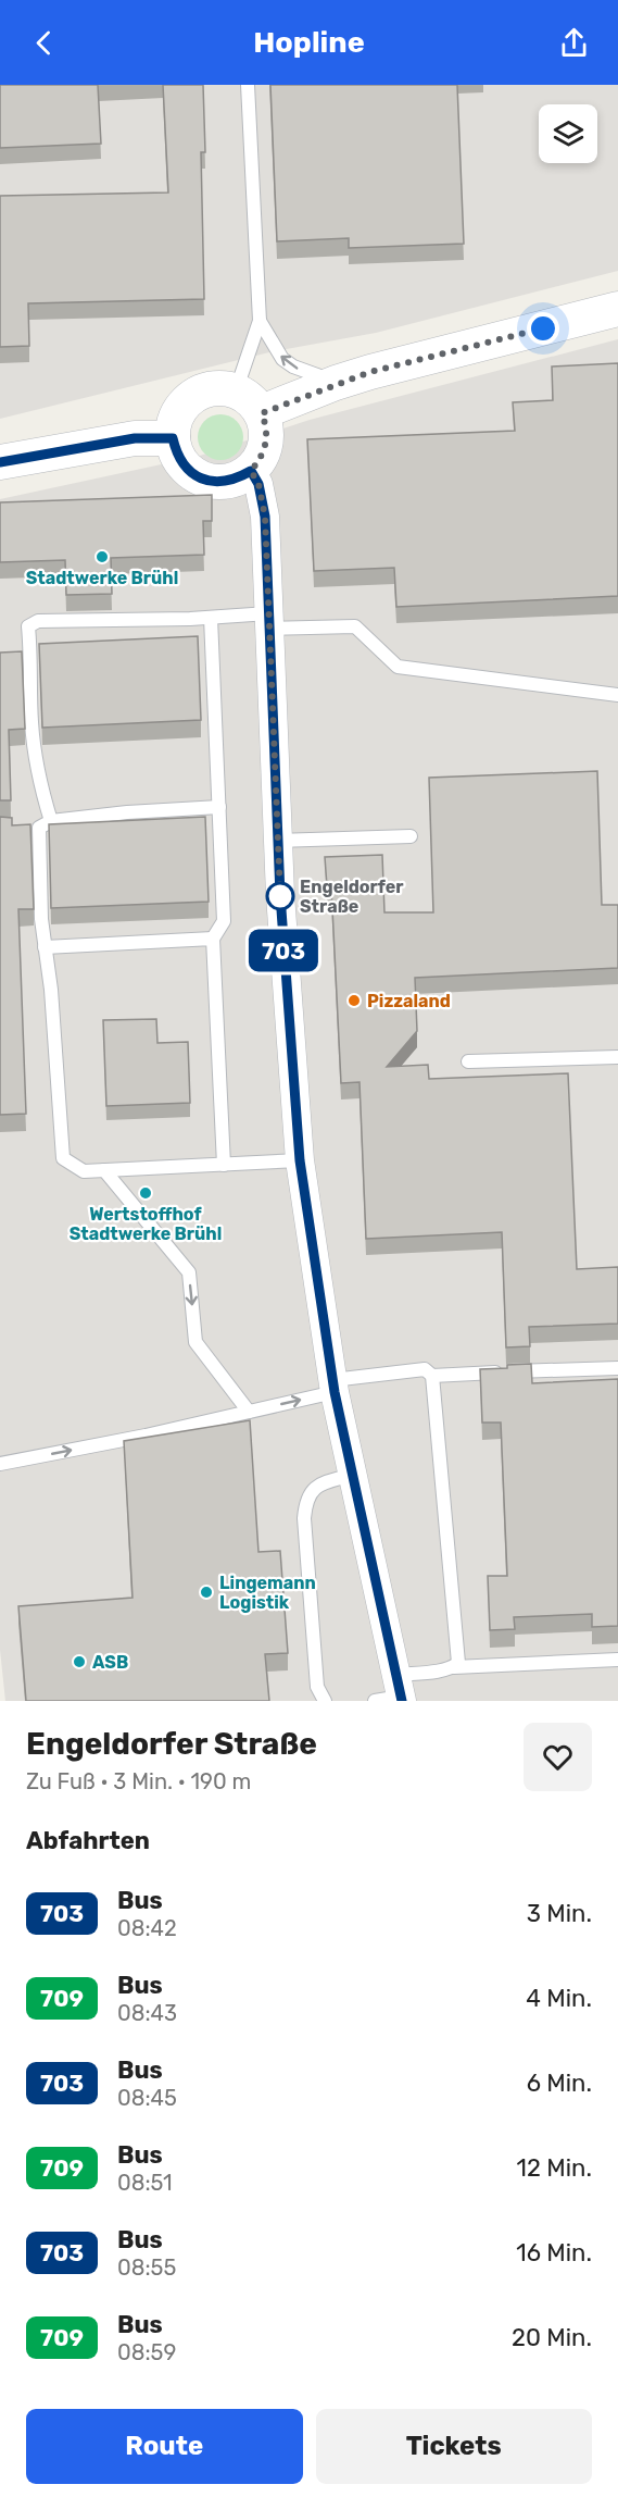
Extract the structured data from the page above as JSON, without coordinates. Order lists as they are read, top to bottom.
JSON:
{
  "places": [
    "Stadtwerke Brühl",
    "Engeldorfer Straße",
    "Pizzaland",
    "Wertstoffhof Stadtwerke Brühl",
    "Lingemann Logistik",
    "ASB"
  ],
  "lines": ["bus line 703"],
  "page": {
    "header": "Hopline",
    "on_map": "703",
    "heading": [
      ["Engeldorfer Straße", "Zu Fuß · 3 Min. · 190 m"],
      "Abfahrten"
    ],
    "list": [
      {
        "mark": "703",
        "name": "Bus",
        "note": "08:42",
        "value": "3 Min."
      },
      {
        "mark": "709",
        "name": "Bus",
        "note": "08:43",
        "value": "4 Min."
      },
      {
        "mark": "703",
        "name": "Bus",
        "note": "08:45",
        "value": "6 Min."
      },
      {
        "mark": "709",
        "name": "Bus",
        "note": "08:51",
        "value": "12 Min."
      },
      {
        "mark": "703",
        "name": "Bus",
        "note": "08:55",
        "value": "16 Min."
      },
      {
        "mark": "709",
        "name": "Bus",
        "note": "08:59",
        "value": "20 Min."
      }
    ],
    "buttons": ["Route", "Tickets"]
  }
}
